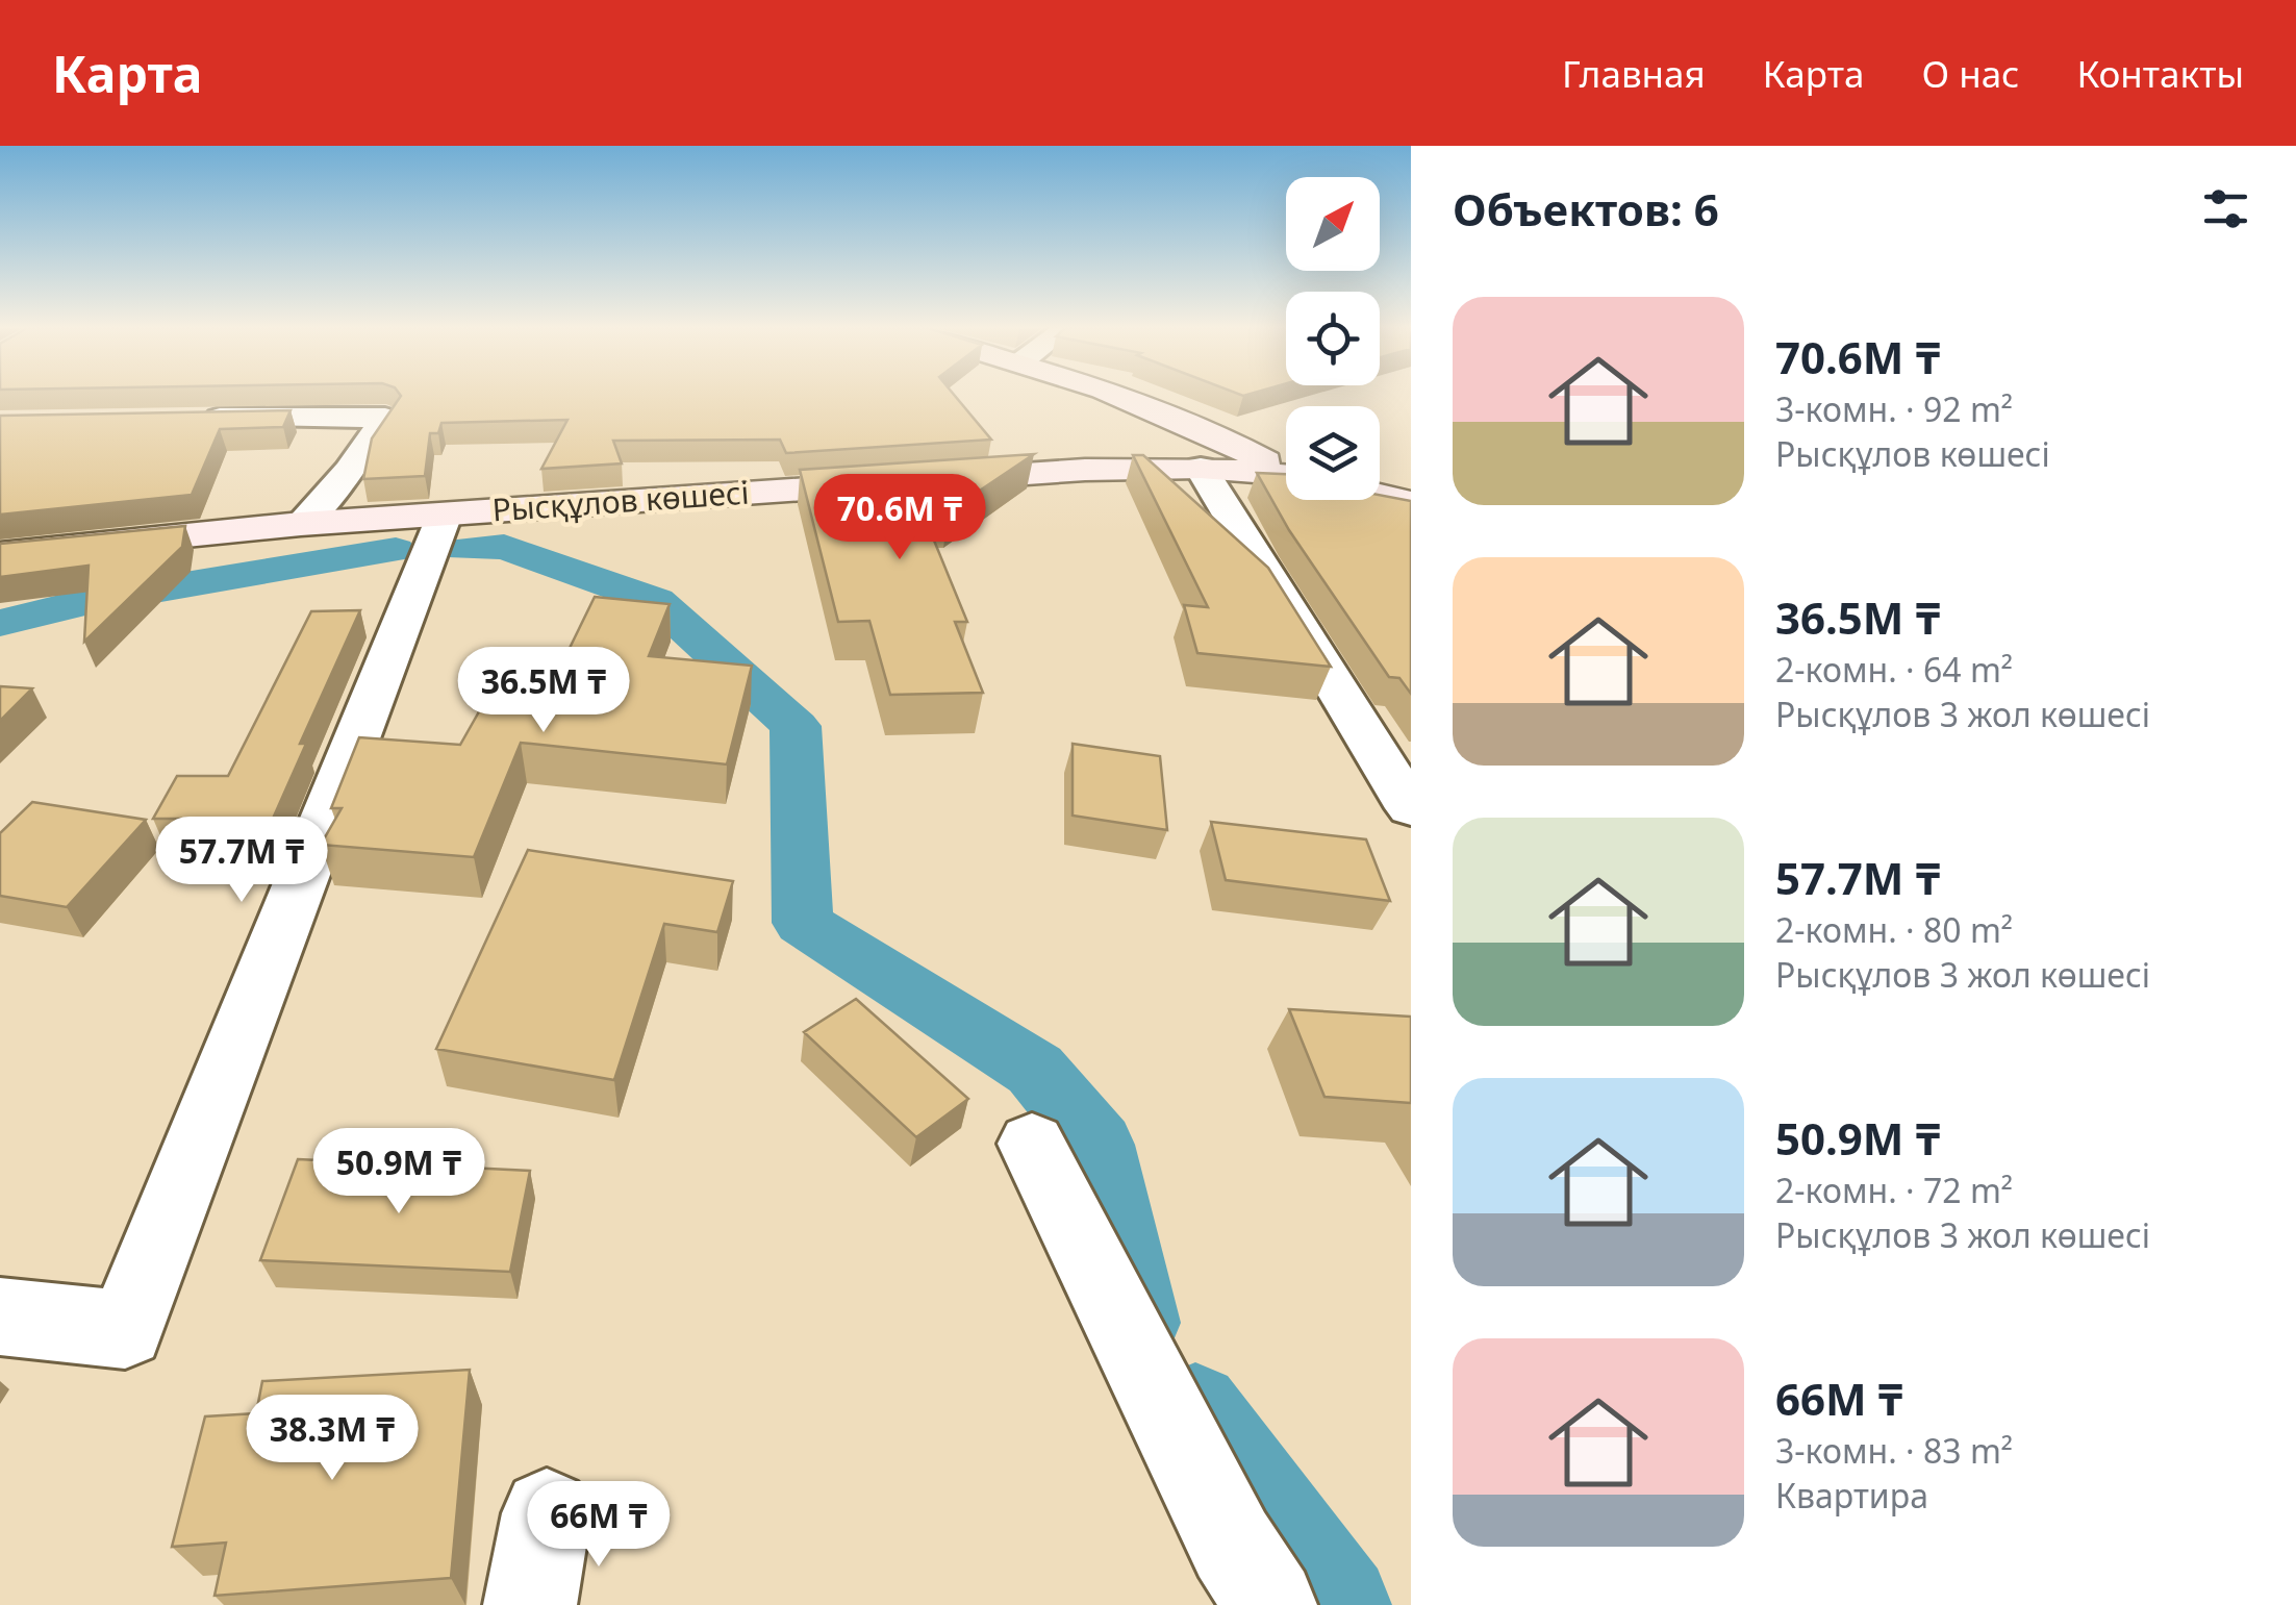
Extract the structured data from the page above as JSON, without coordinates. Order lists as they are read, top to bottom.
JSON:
{
  "streets": {
    "main road": ["Рысқұлов көшесі"]
  },
  "north": "top right",
  "page": {
    "header": "Карта",
    "nav": [
      "Главная",
      "Карта",
      "О нас",
      "Контакты"
    ],
    "heading": "Объектов: 6",
    "list": [
      {
        "name": "70.6M ₸",
        "note": "3-комн. · 92 m² · Рысқұлов көшесі"
      },
      {
        "name": "36.5M ₸",
        "note": "2-комн. · 64 m² · Рысқұлов 3 жол көшесі"
      },
      {
        "name": "57.7M ₸",
        "note": "2-комн. · 80 m² · Рысқұлов 3 жол көшесі"
      },
      {
        "name": "50.9M ₸",
        "note": "2-комн. · 72 m² · Рысқұлов 3 жол көшесі"
      },
      {
        "name": "66M ₸",
        "note": "3-комн. · 83 m² · Квартира"
      }
    ],
    "price": [
      "70.6M ₸",
      "36.5M ₸",
      "57.7M ₸",
      "50.9M ₸",
      "38.3M ₸",
      "66M ₸"
    ]
  }
}
